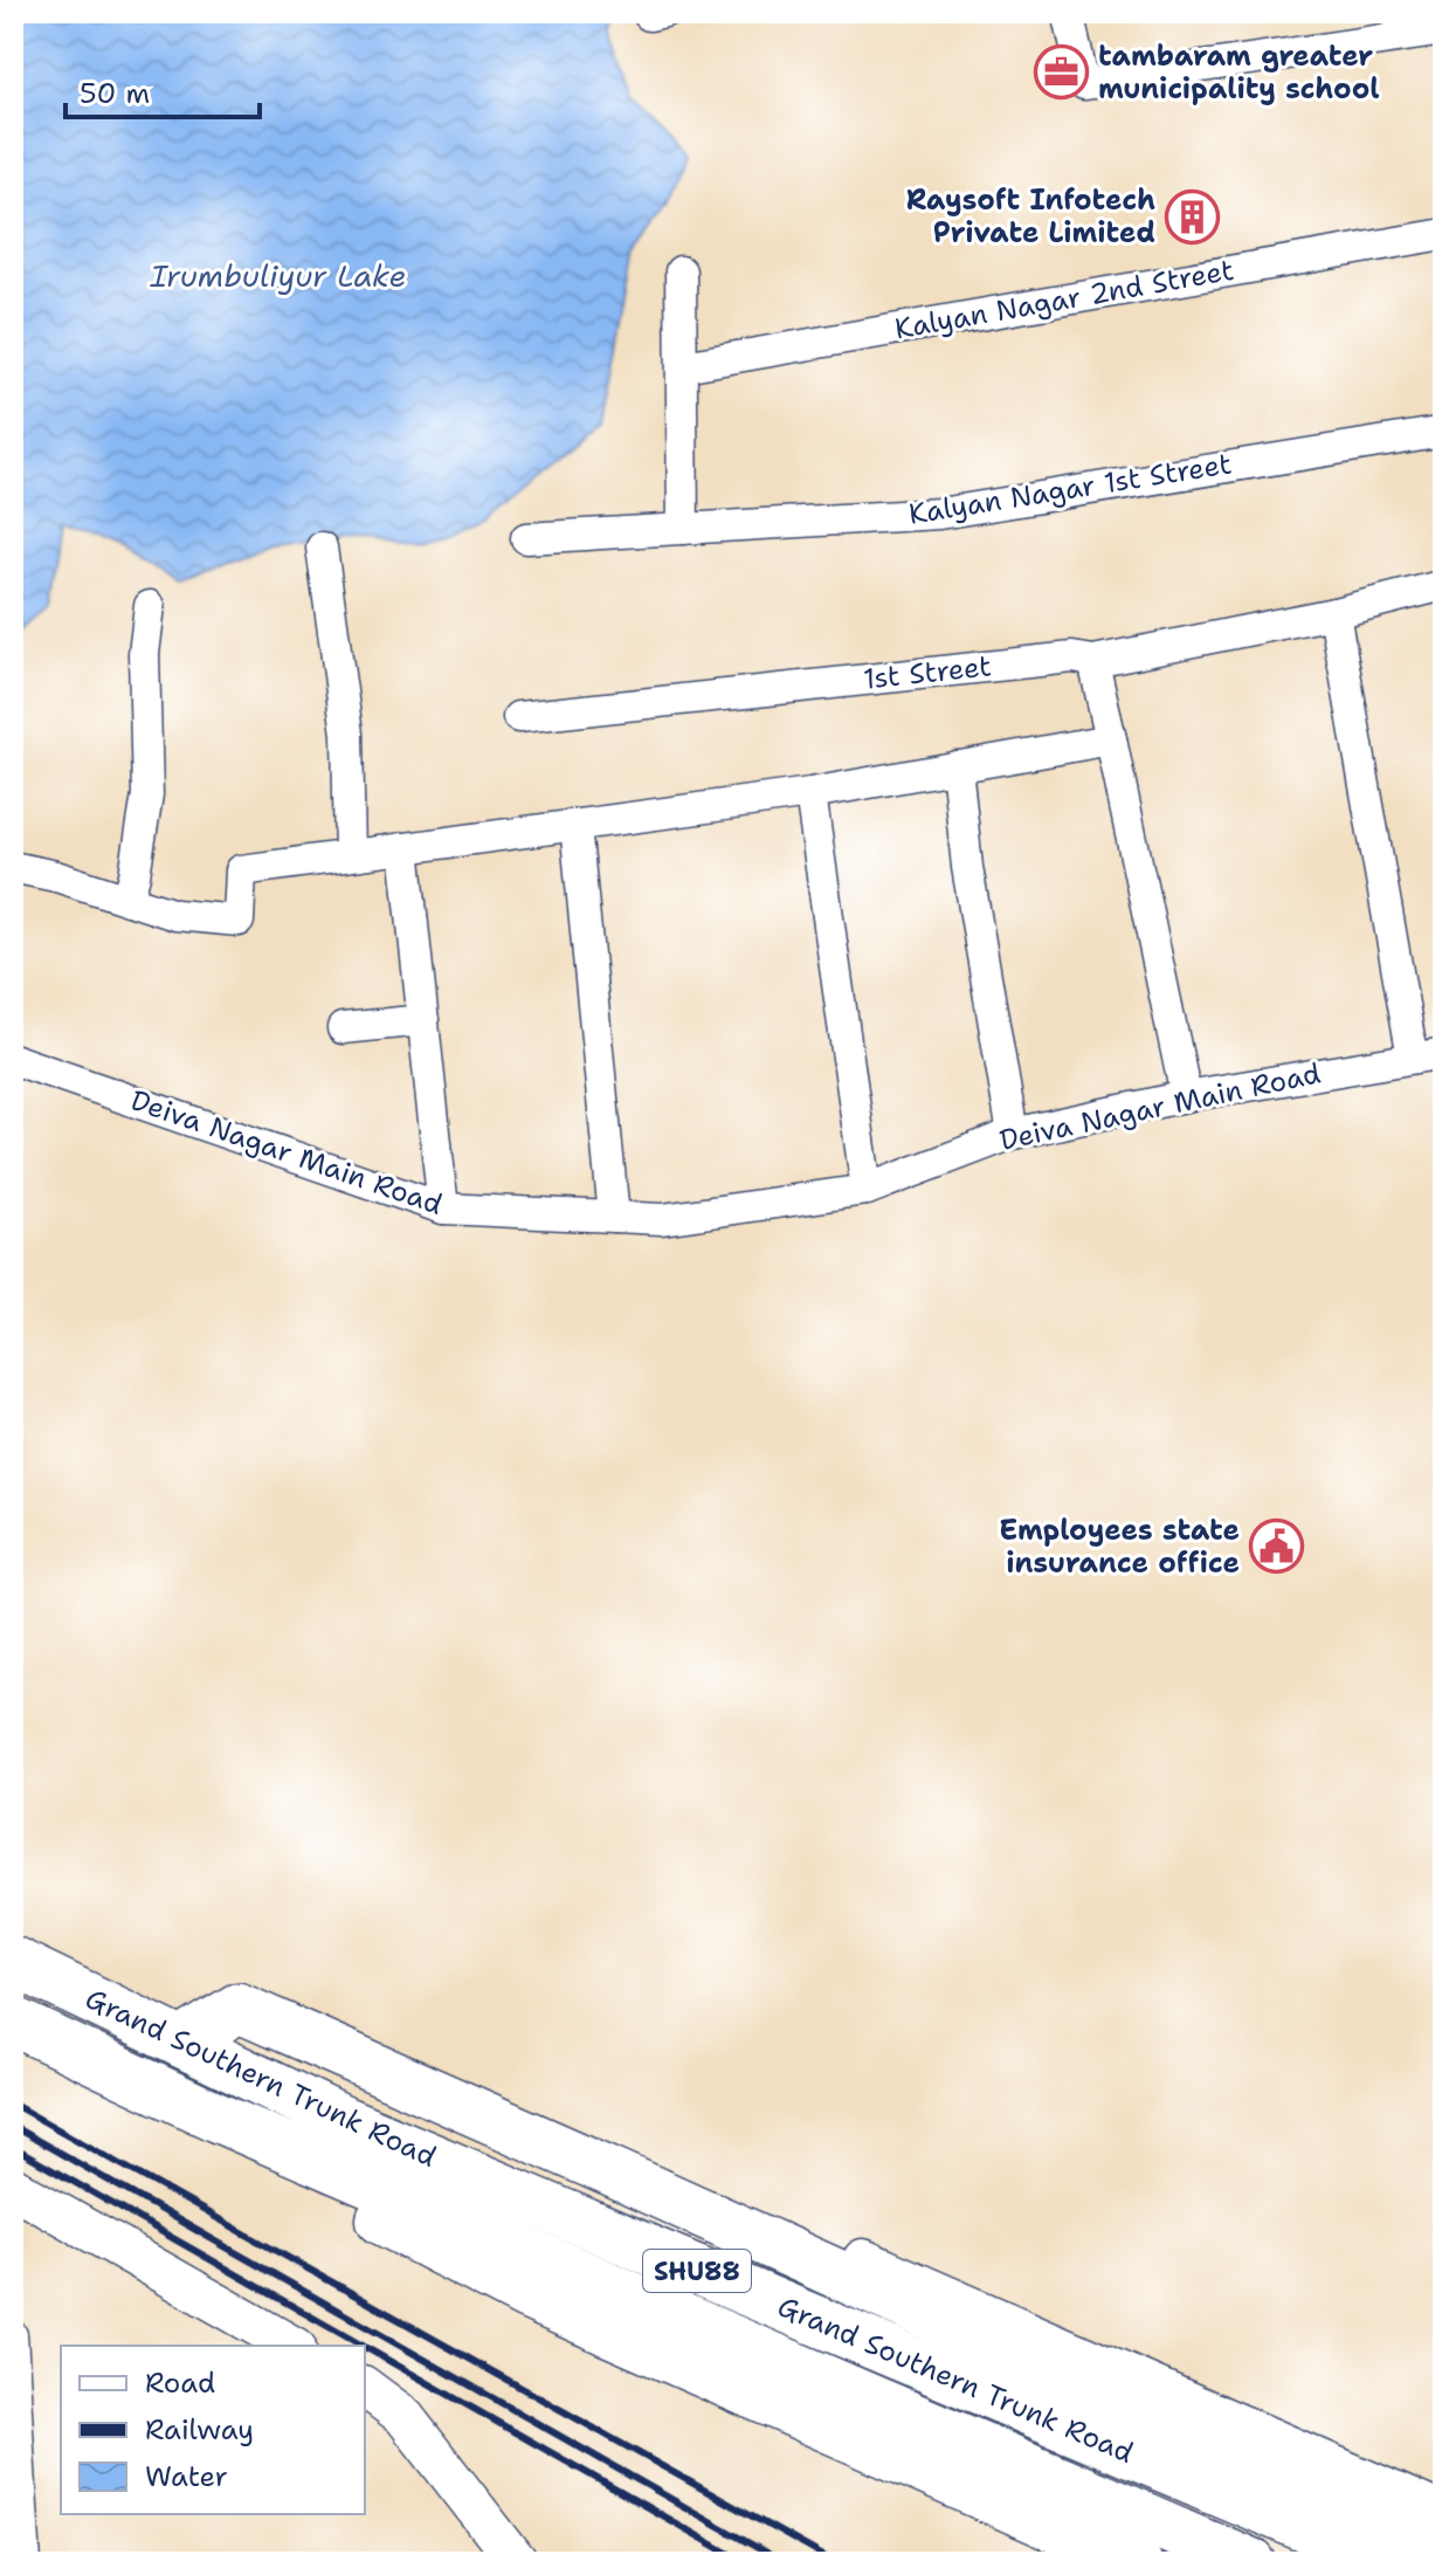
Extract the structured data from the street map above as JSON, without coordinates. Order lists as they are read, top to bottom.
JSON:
{
  "streets": {
    "main road": ["Grand Southern Trunk Road", "SHU88"],
    "street": [
      "Kalyan Nagar 2nd Street",
      "Kalyan Nagar 1st Street",
      "1st Street",
      "Deiva Nagar Main Road"
    ]
  },
  "water": ["Irumbuliyur Lake"],
  "places": {
    "office": ["tambaram greater municipality school"],
    "building": ["Raysoft Infotech Private Limited"],
    "public building": ["Employees state insurance office"]
  },
  "legend": ["Road", "Railway", "Water"],
  "scale_bar": "50 m"
}
